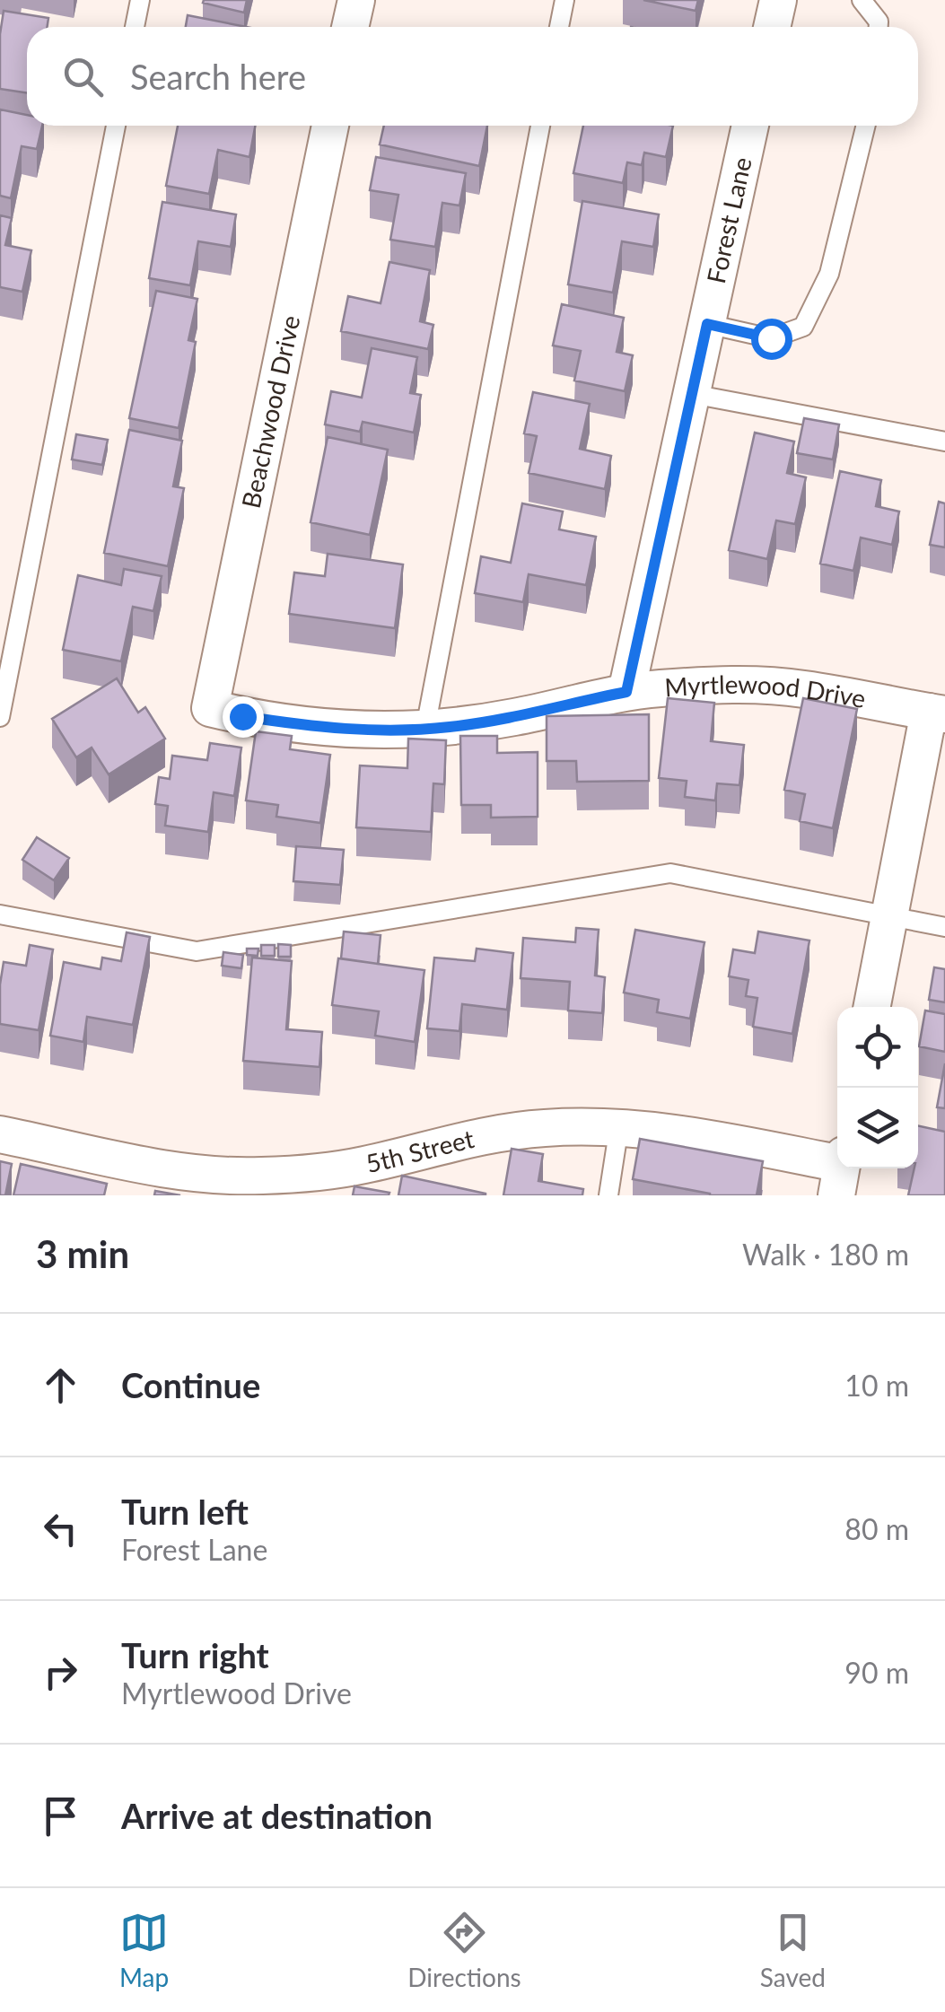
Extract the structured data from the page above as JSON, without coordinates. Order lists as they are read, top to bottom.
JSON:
{
  "streets": {
    "street": [
      "Forest Lane",
      "Beachwood Drive",
      "Myrtlewood Drive",
      "5th Street"
    ]
  },
  "crossings": [
    ["Forest Lane", "Myrtlewood Drive"],
    ["Beachwood Drive", "Myrtlewood Drive"]
  ],
  "page": {
    "search": "Search here",
    "heading": ["3 min", "Walk · 180 m"],
    "list": [
      ["Continue", "10 m"],
      ["Turn left", "Forest Lane", "80 m"],
      ["Turn right", "Myrtlewood Drive", "90 m"],
      "Arrive at destination"
    ],
    "nav": ["Map", "Directions", "Saved"]
  }
}
